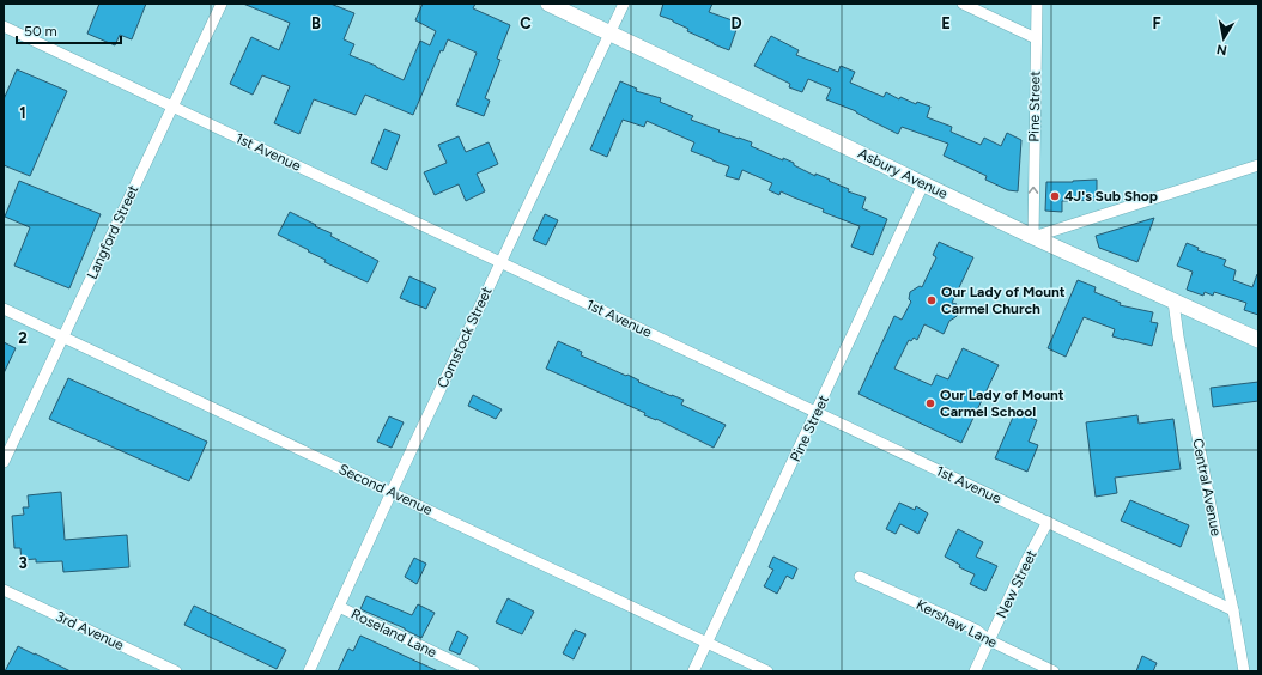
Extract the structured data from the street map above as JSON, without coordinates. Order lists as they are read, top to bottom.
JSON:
{
  "streets": {
    "main road": ["Asbury Avenue"],
    "street": [
      "Pine Street",
      "1st Avenue",
      "Langford Street",
      "Comstock Street",
      "Central Avenue",
      "Second Avenue",
      "New Street",
      "Kershaw Lane",
      "3rd Avenue",
      "Roseland Lane"
    ]
  },
  "crossings": [
    ["Pine Street", "1st Avenue"],
    ["Pine Street", "Asbury Avenue"],
    ["Pine Street", "Second Avenue"],
    ["1st Avenue", "Langford Street"],
    ["1st Avenue", "Comstock Street"],
    ["1st Avenue", "Central Avenue"],
    ["1st Avenue", "New Street"],
    ["Asbury Avenue", "Comstock Street"],
    ["Asbury Avenue", "Central Avenue"],
    ["Langford Street", "Second Avenue"],
    ["Comstock Street", "Second Avenue"],
    ["Comstock Street", "Roseland Lane"],
    ["New Street", "Kershaw Lane"]
  ],
  "places": ["4J's Sub Shop", "Our Lady of Mount Carmel Church", "Our Lady of Mount Carmel School"],
  "scale_bar": "50 m",
  "north": "bottom",
  "grid": {
    "columns": [
      "B",
      "C",
      "D",
      "E",
      "F"
    ],
    "rows": ["1", "2", "3"]
  }
}
